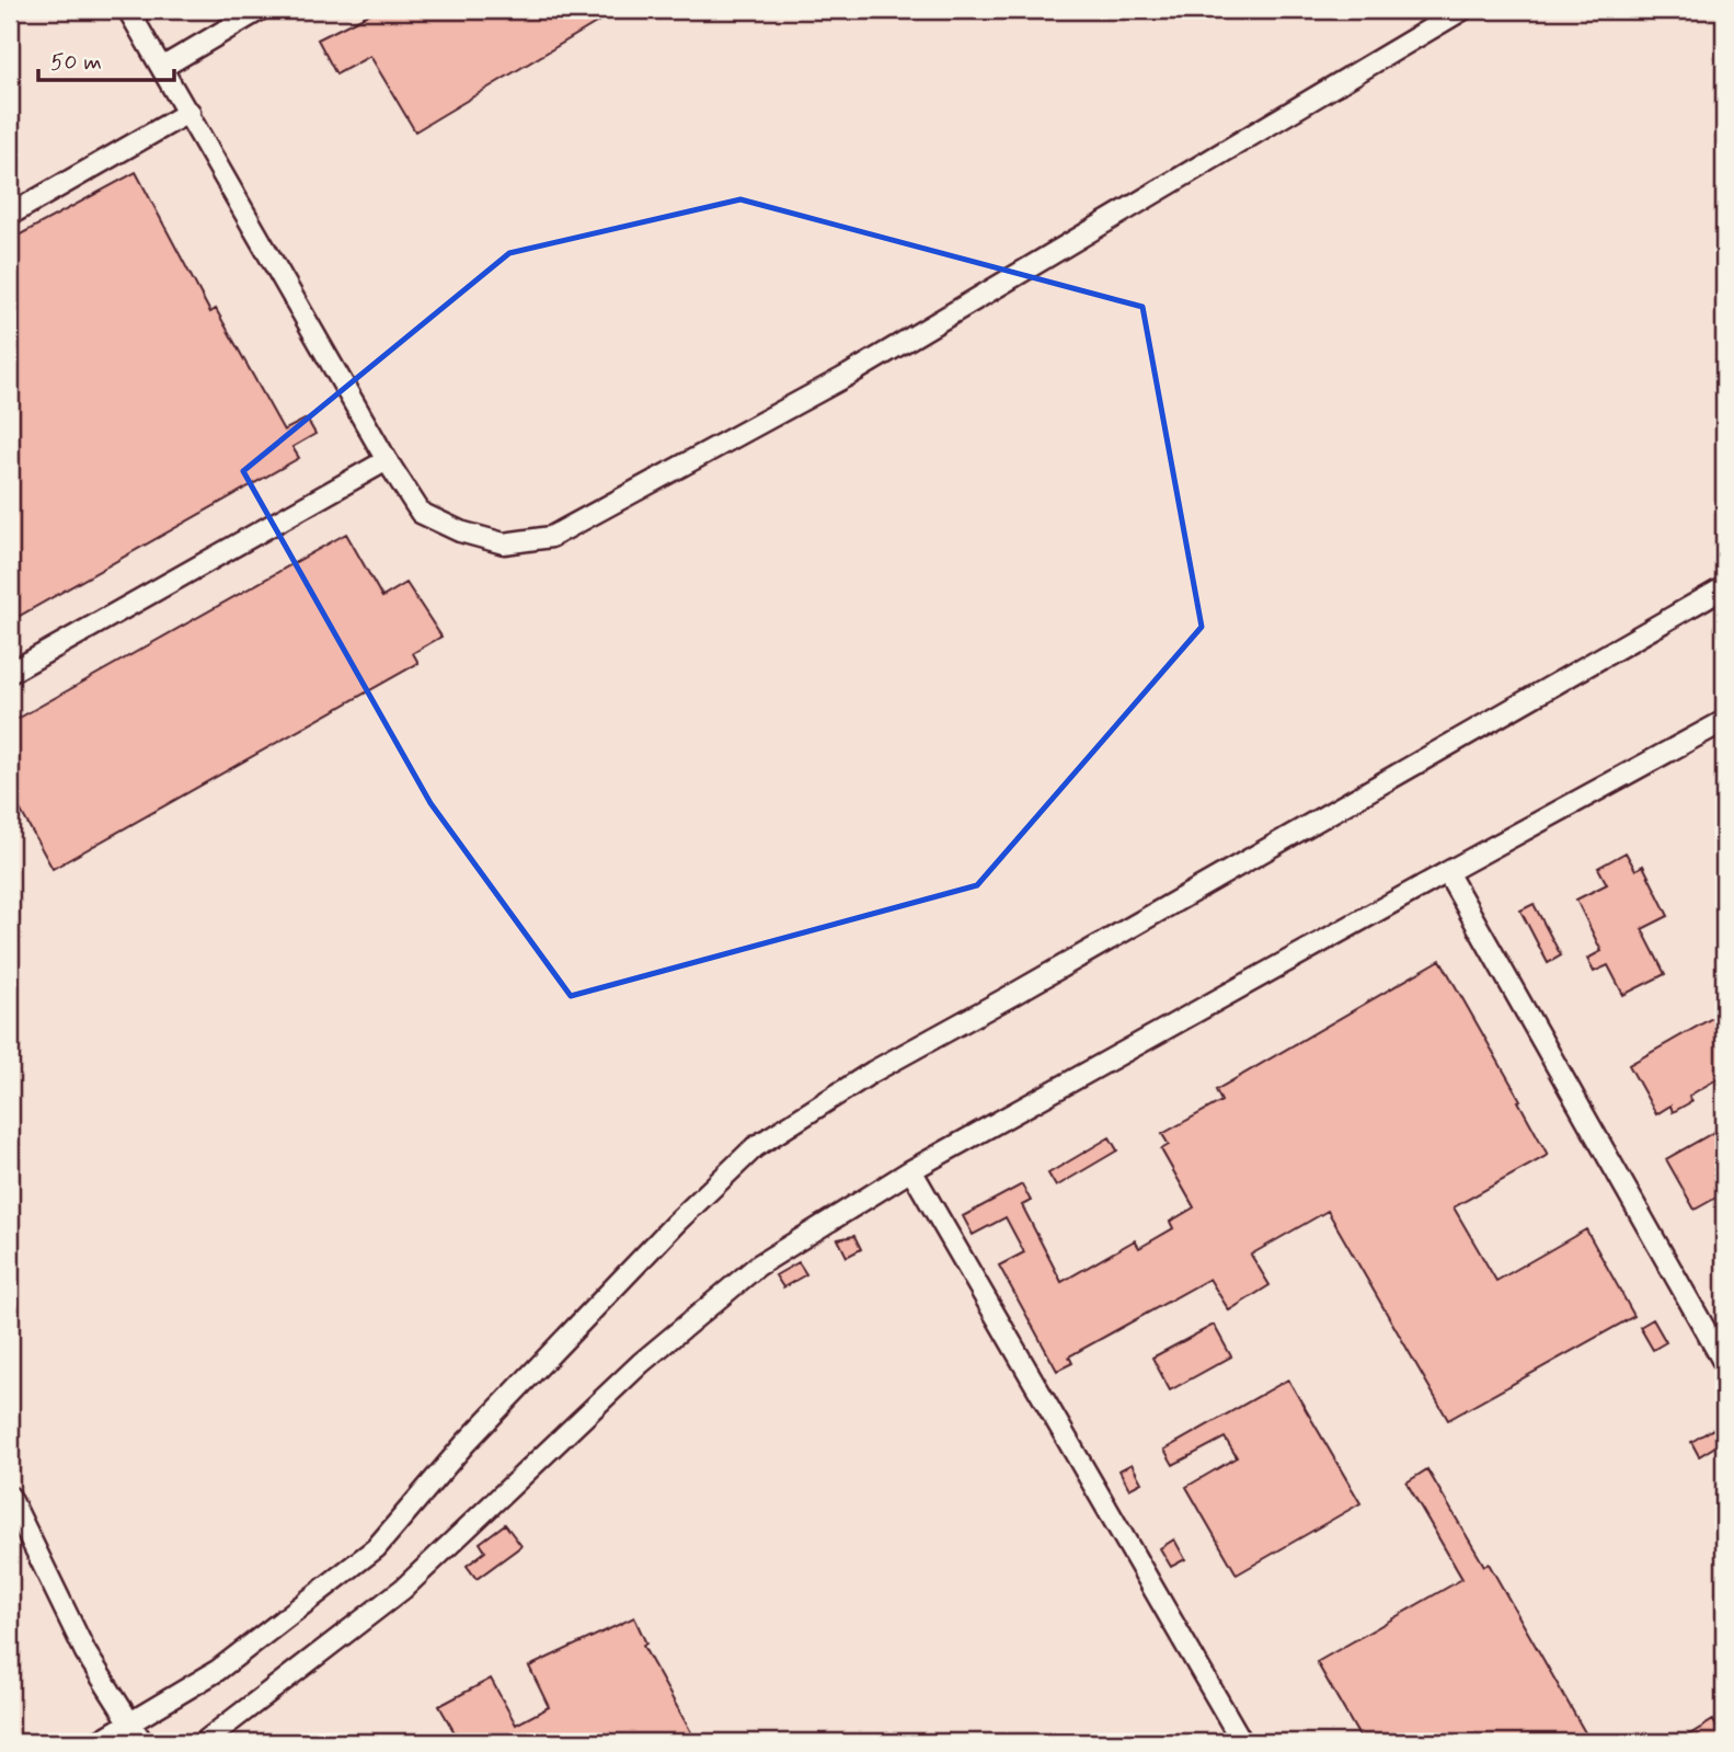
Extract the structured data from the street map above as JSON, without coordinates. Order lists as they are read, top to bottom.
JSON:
{
  "scale_bar": "50 m"
}
